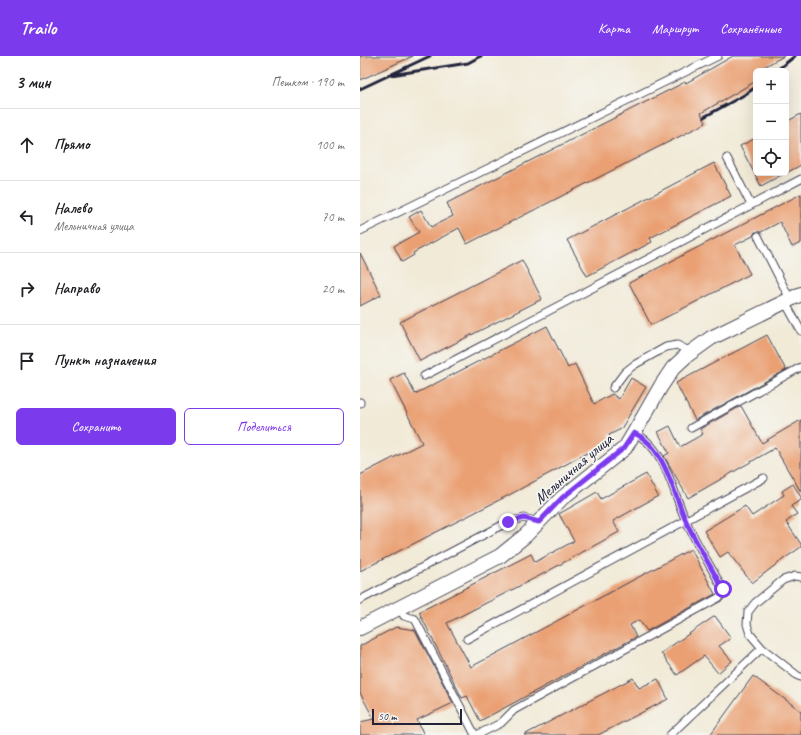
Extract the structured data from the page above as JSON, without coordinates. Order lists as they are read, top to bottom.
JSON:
{
  "streets": {
    "street": ["Мельничная улица"]
  },
  "scale_bar": "50 m",
  "page": {
    "header": "Trailo",
    "nav": ["Карта", "Маршрут", "Сохранённые"],
    "heading": ["3 мин", "Пешком · 190 m"],
    "map_buttons": ["+", "−"],
    "list": [
      ["Прямо", "100 m"],
      ["Налево", "Мельничная улица", "70 m"],
      ["Направо", "20 m"],
      "Пункт назначения"
    ],
    "buttons": ["Сохранить", "Поделиться"],
    "scale": "50 m"
  }
}
